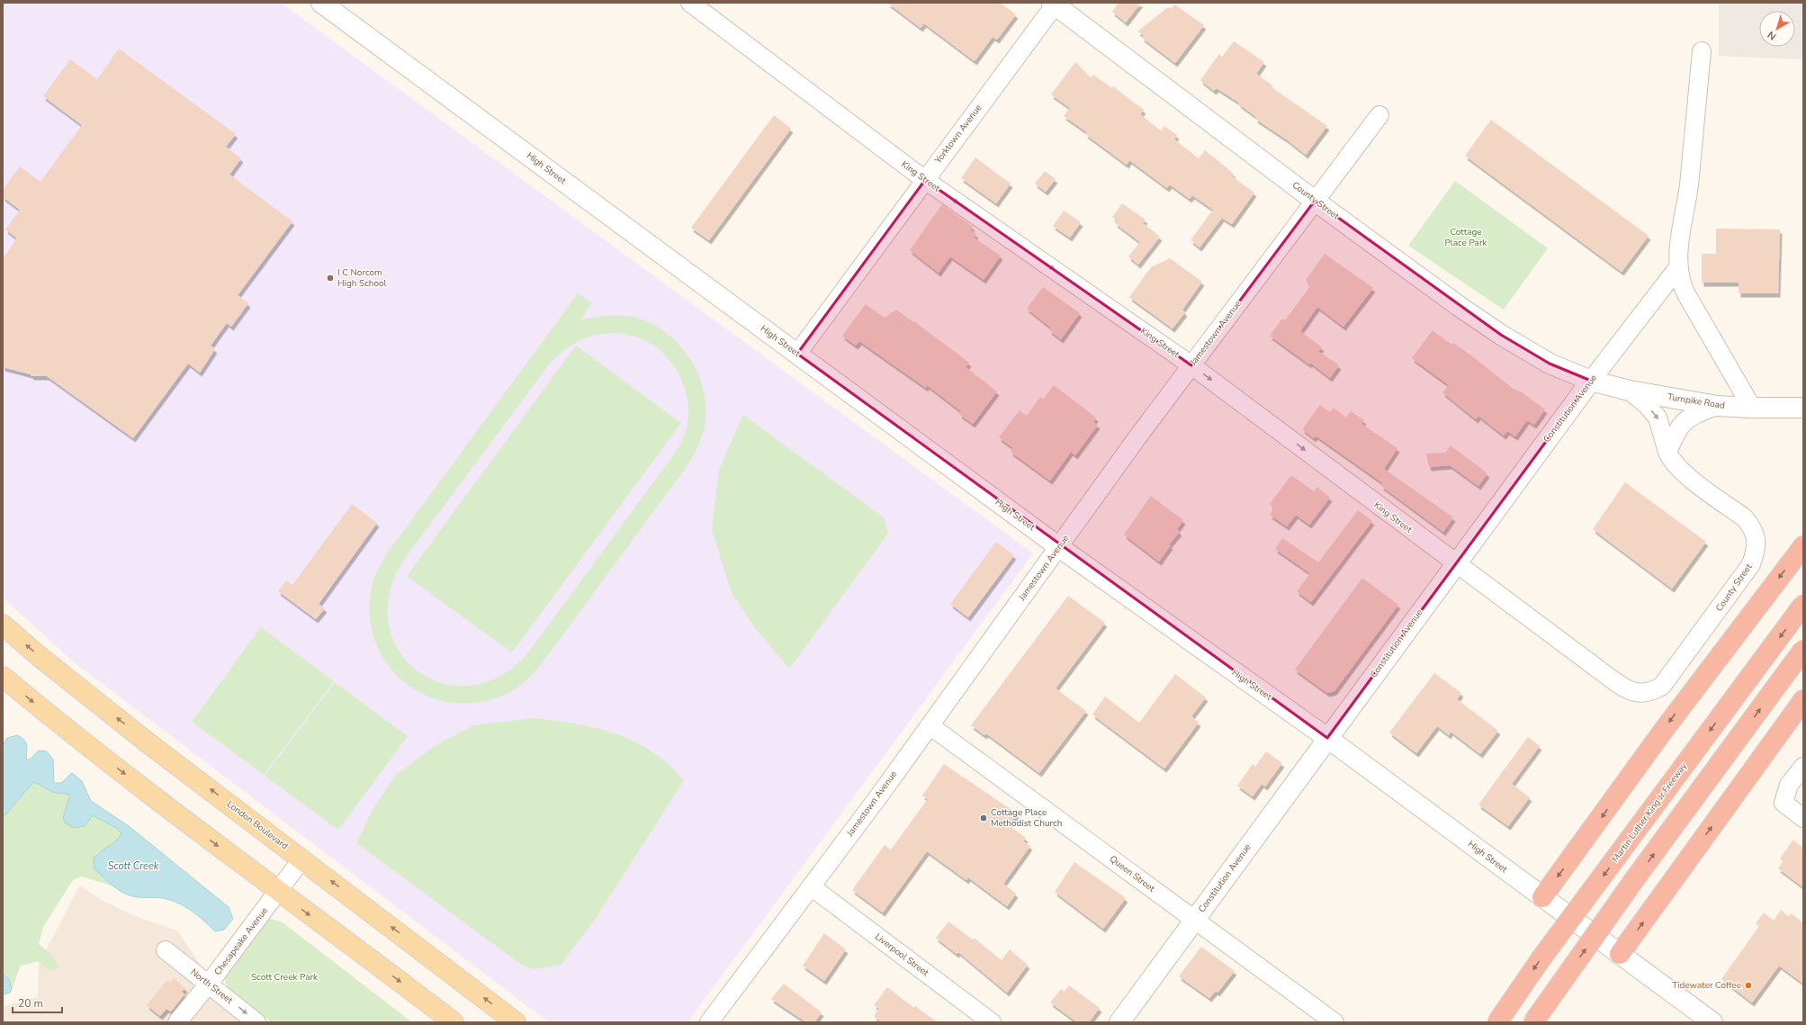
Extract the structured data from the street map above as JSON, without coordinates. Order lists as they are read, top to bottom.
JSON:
{
  "streets": {
    "highway": ["Martin Luther King Jr Freeway"],
    "main road": [
      "High Street",
      "County Street",
      "Turnpike Road",
      "Constitution Avenue",
      "London Boulevard"
    ],
    "street": [
      "Yorktown Avenue",
      "King Street",
      "Jamestown Avenue",
      "Queen Street",
      "Chesapeake Avenue",
      "Liverpool Street",
      "North Street"
    ]
  },
  "crossings": [
    ["Yorktown Avenue", "High Street"],
    ["Yorktown Avenue", "King Street"],
    ["Yorktown Avenue", "County Street"],
    ["High Street", "Jamestown Avenue"],
    ["High Street", "Constitution Avenue"],
    ["King Street", "County Street"],
    ["King Street", "Jamestown Avenue"],
    ["King Street", "Constitution Avenue"],
    ["County Street", "Jamestown Avenue"],
    ["County Street", "Turnpike Road"],
    ["County Street", "Constitution Avenue"],
    ["Jamestown Avenue", "Queen Street"],
    ["Jamestown Avenue", "Liverpool Street"],
    ["Turnpike Road", "Constitution Avenue"],
    ["Constitution Avenue", "Queen Street"],
    ["London Boulevard", "Chesapeake Avenue"],
    ["Chesapeake Avenue", "North Street"]
  ],
  "one_way": ["King Street", "North Street"],
  "water": ["Scott Creek"],
  "parks": ["Cottage Place Park", "Scott Creek Park"],
  "places": ["I C Norcom High School", "Cottage Place Methodist Church", "Tidewater Coffee"],
  "scale_bar": "20 m",
  "north": "bottom left"
}
